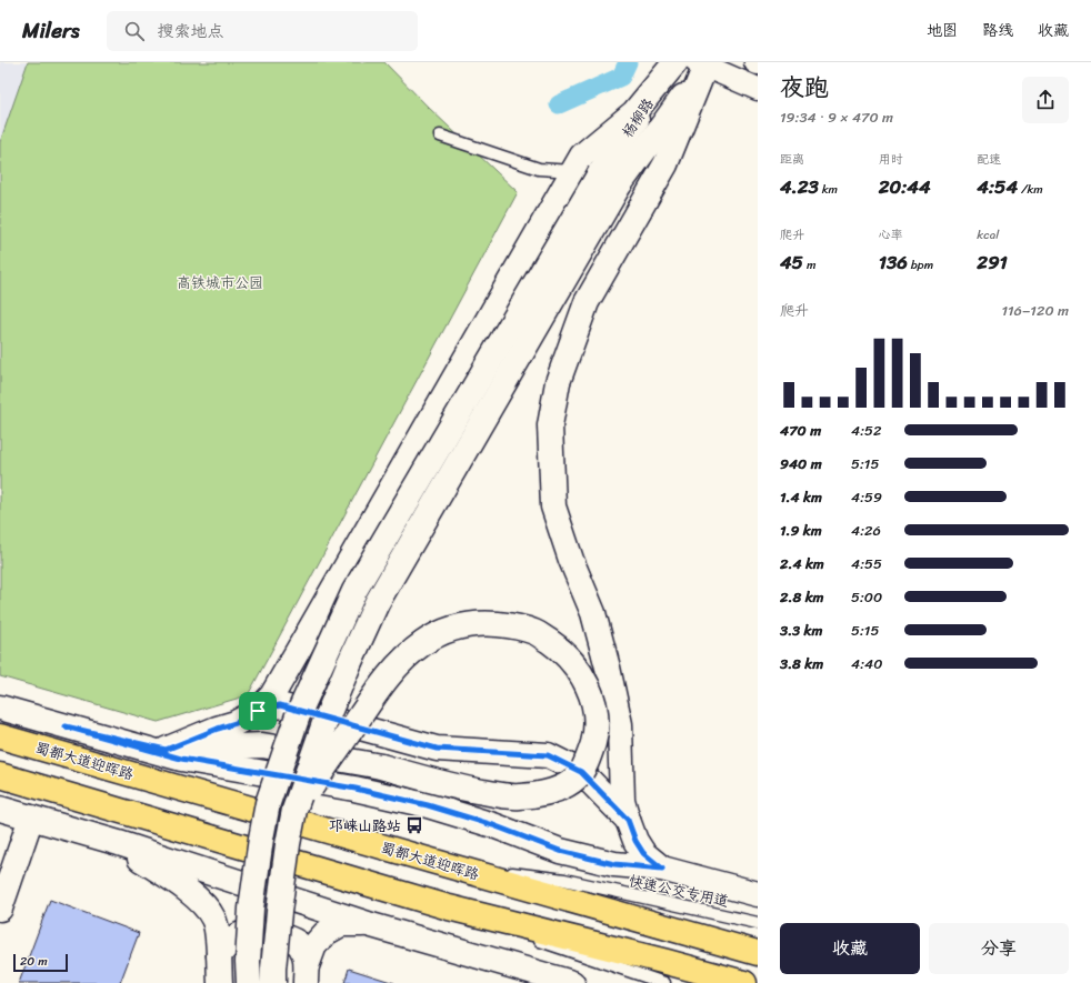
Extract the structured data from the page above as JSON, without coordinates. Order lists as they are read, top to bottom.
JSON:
{
  "streets": {
    "highway": ["蜀都大道迎晖路"],
    "main road": ["杨柳路"],
    "lane": ["快速公交专用道"]
  },
  "crossings": [
    ["蜀都大道迎晖路", "快速公交专用道"]
  ],
  "parks": ["高铁城市公园"],
  "places": {
    "bus stop": ["邛崃山路站"]
  },
  "scale_bar": "20 m",
  "page": {
    "header": "Milers",
    "search": "搜索地点",
    "nav": ["地图", "路线", "收藏"],
    "heading": ["夜跑", "19:34 · 9 × 470 m"],
    "stats": [
      ["距离", "4.23 km"],
      ["用时", "20:44"],
      ["配速", "4:54 /km"],
      ["爬升", "45 m"],
      ["心率", "136 bpm"],
      ["kcal", "291"]
    ],
    "chart": ["爬升", "116–120 m"],
    "list": [
      {
        "name": "470 m",
        "note": "4:52"
      },
      {
        "name": "940 m",
        "note": "5:15"
      },
      {
        "name": "1.4 km",
        "note": "4:59"
      },
      {
        "name": "1.9 km",
        "note": "4:26"
      },
      {
        "name": "2.4 km",
        "note": "4:55"
      },
      {
        "name": "2.8 km",
        "note": "5:00"
      },
      {
        "name": "3.3 km",
        "note": "5:15"
      },
      {
        "name": "3.8 km",
        "note": "4:40"
      }
    ],
    "buttons": ["收藏", "分享"],
    "scale": "20 m"
  }
}
